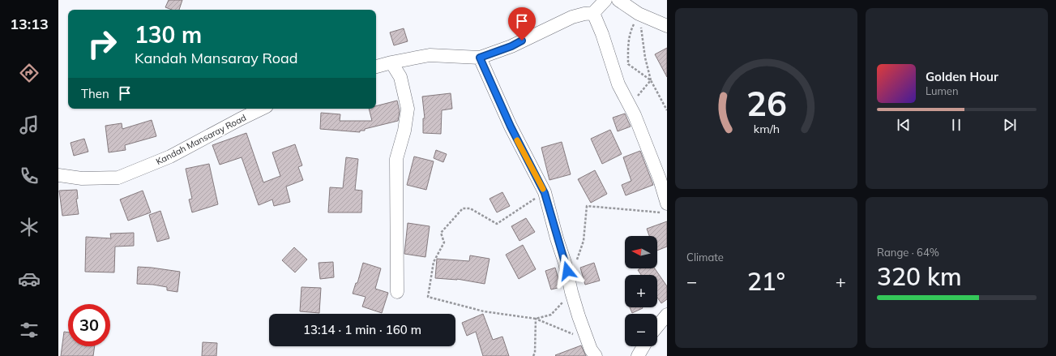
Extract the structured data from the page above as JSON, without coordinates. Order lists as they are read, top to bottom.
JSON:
{
  "streets": {
    "street": ["Kandah Mansaray Road"]
  },
  "north": "left",
  "page": {
    "tabs": "13:13",
    "turn": ["130 m", "Kandah Mansaray Road"],
    "song": ["Golden Hour", "Lumen"],
    "then": "Then",
    "tile": [
      "Climate",
      ["Range · 64%", "320 km"]
    ],
    "map_buttons": ["+", "−"],
    "heat": ["−", "21°", "+"],
    "limit": "30",
    "trip": "13:14 · 1 min · 160 m",
    "gauge": ["26", "km/h"]
  }
}
